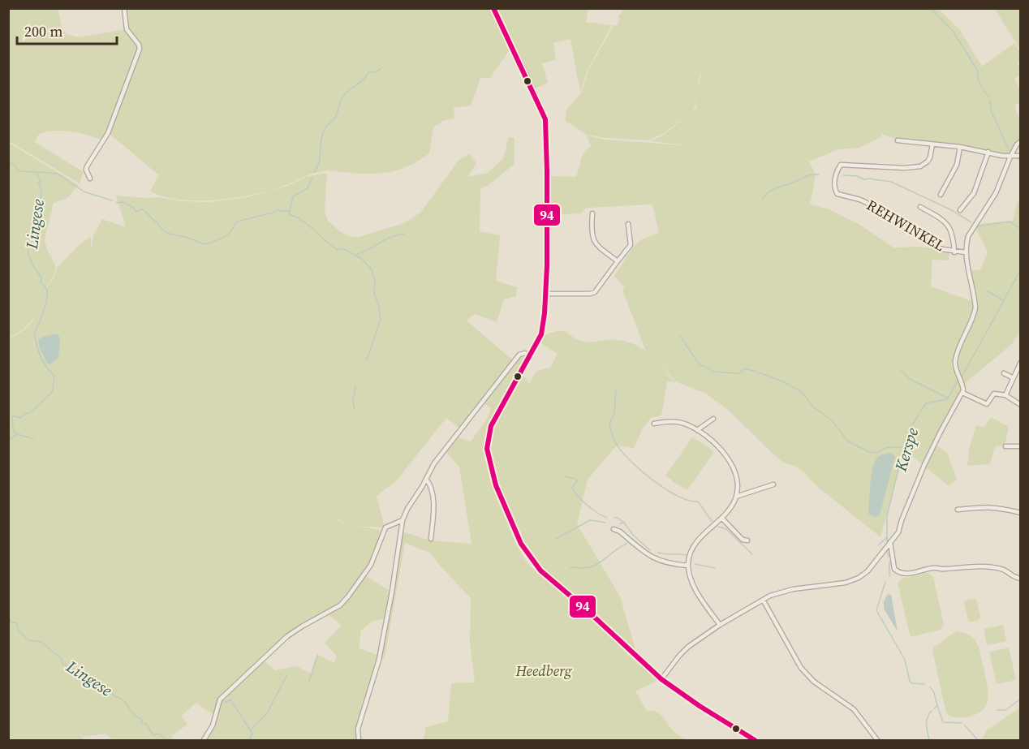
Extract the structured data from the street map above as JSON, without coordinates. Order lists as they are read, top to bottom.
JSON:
{
  "streets": {
    "street": ["REHWINKEL"]
  },
  "water": ["Lingese", "Kerspe"],
  "parks": ["Heedberg"],
  "lines": ["transit line 94"],
  "scale_bar": "200 m"
}
